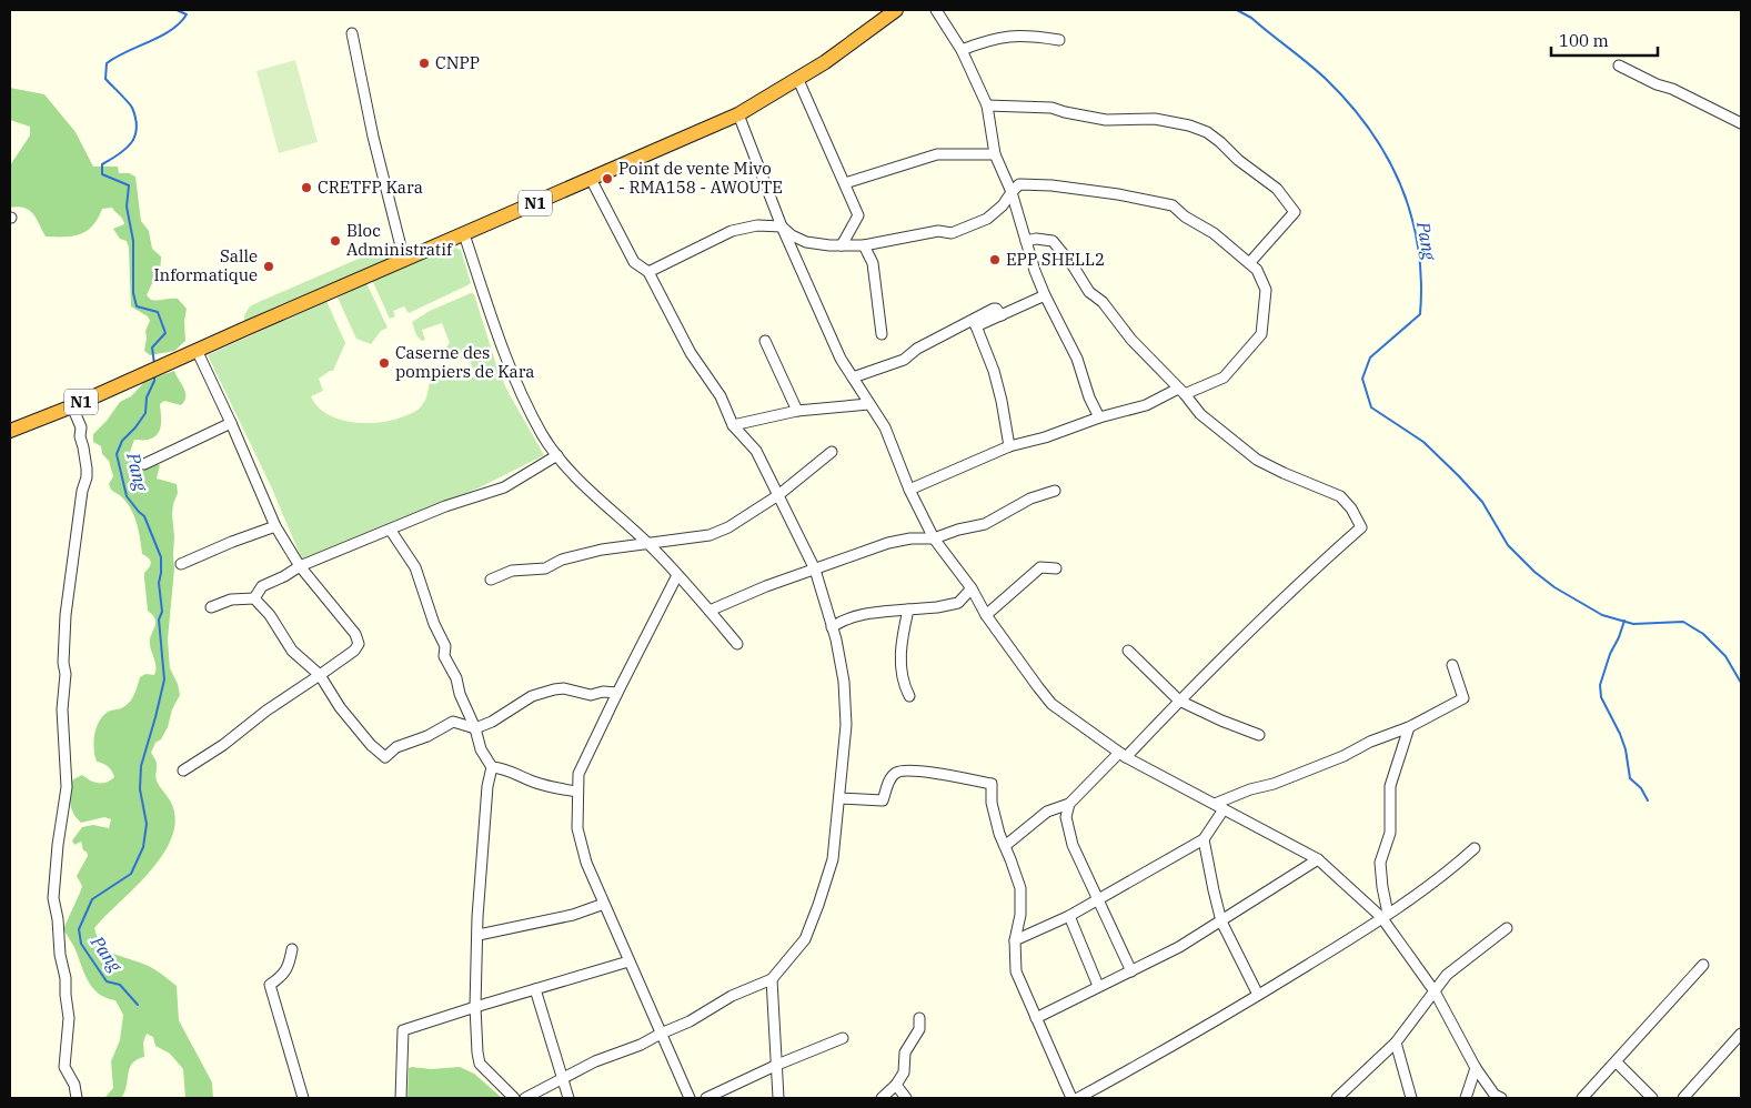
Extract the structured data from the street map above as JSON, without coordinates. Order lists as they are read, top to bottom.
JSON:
{
  "streets": {
    "highway": ["N1"]
  },
  "water": ["Pang"],
  "places": [
    "CNPP",
    "Point de vente Mivo - RMA158 - AWOUTE",
    "CRETFP Kara",
    "Bloc Administratif",
    "EPP SHELL2",
    "Salle Informatique",
    "Caserne des pompiers de Kara"
  ],
  "scale_bar": "100 m"
}
